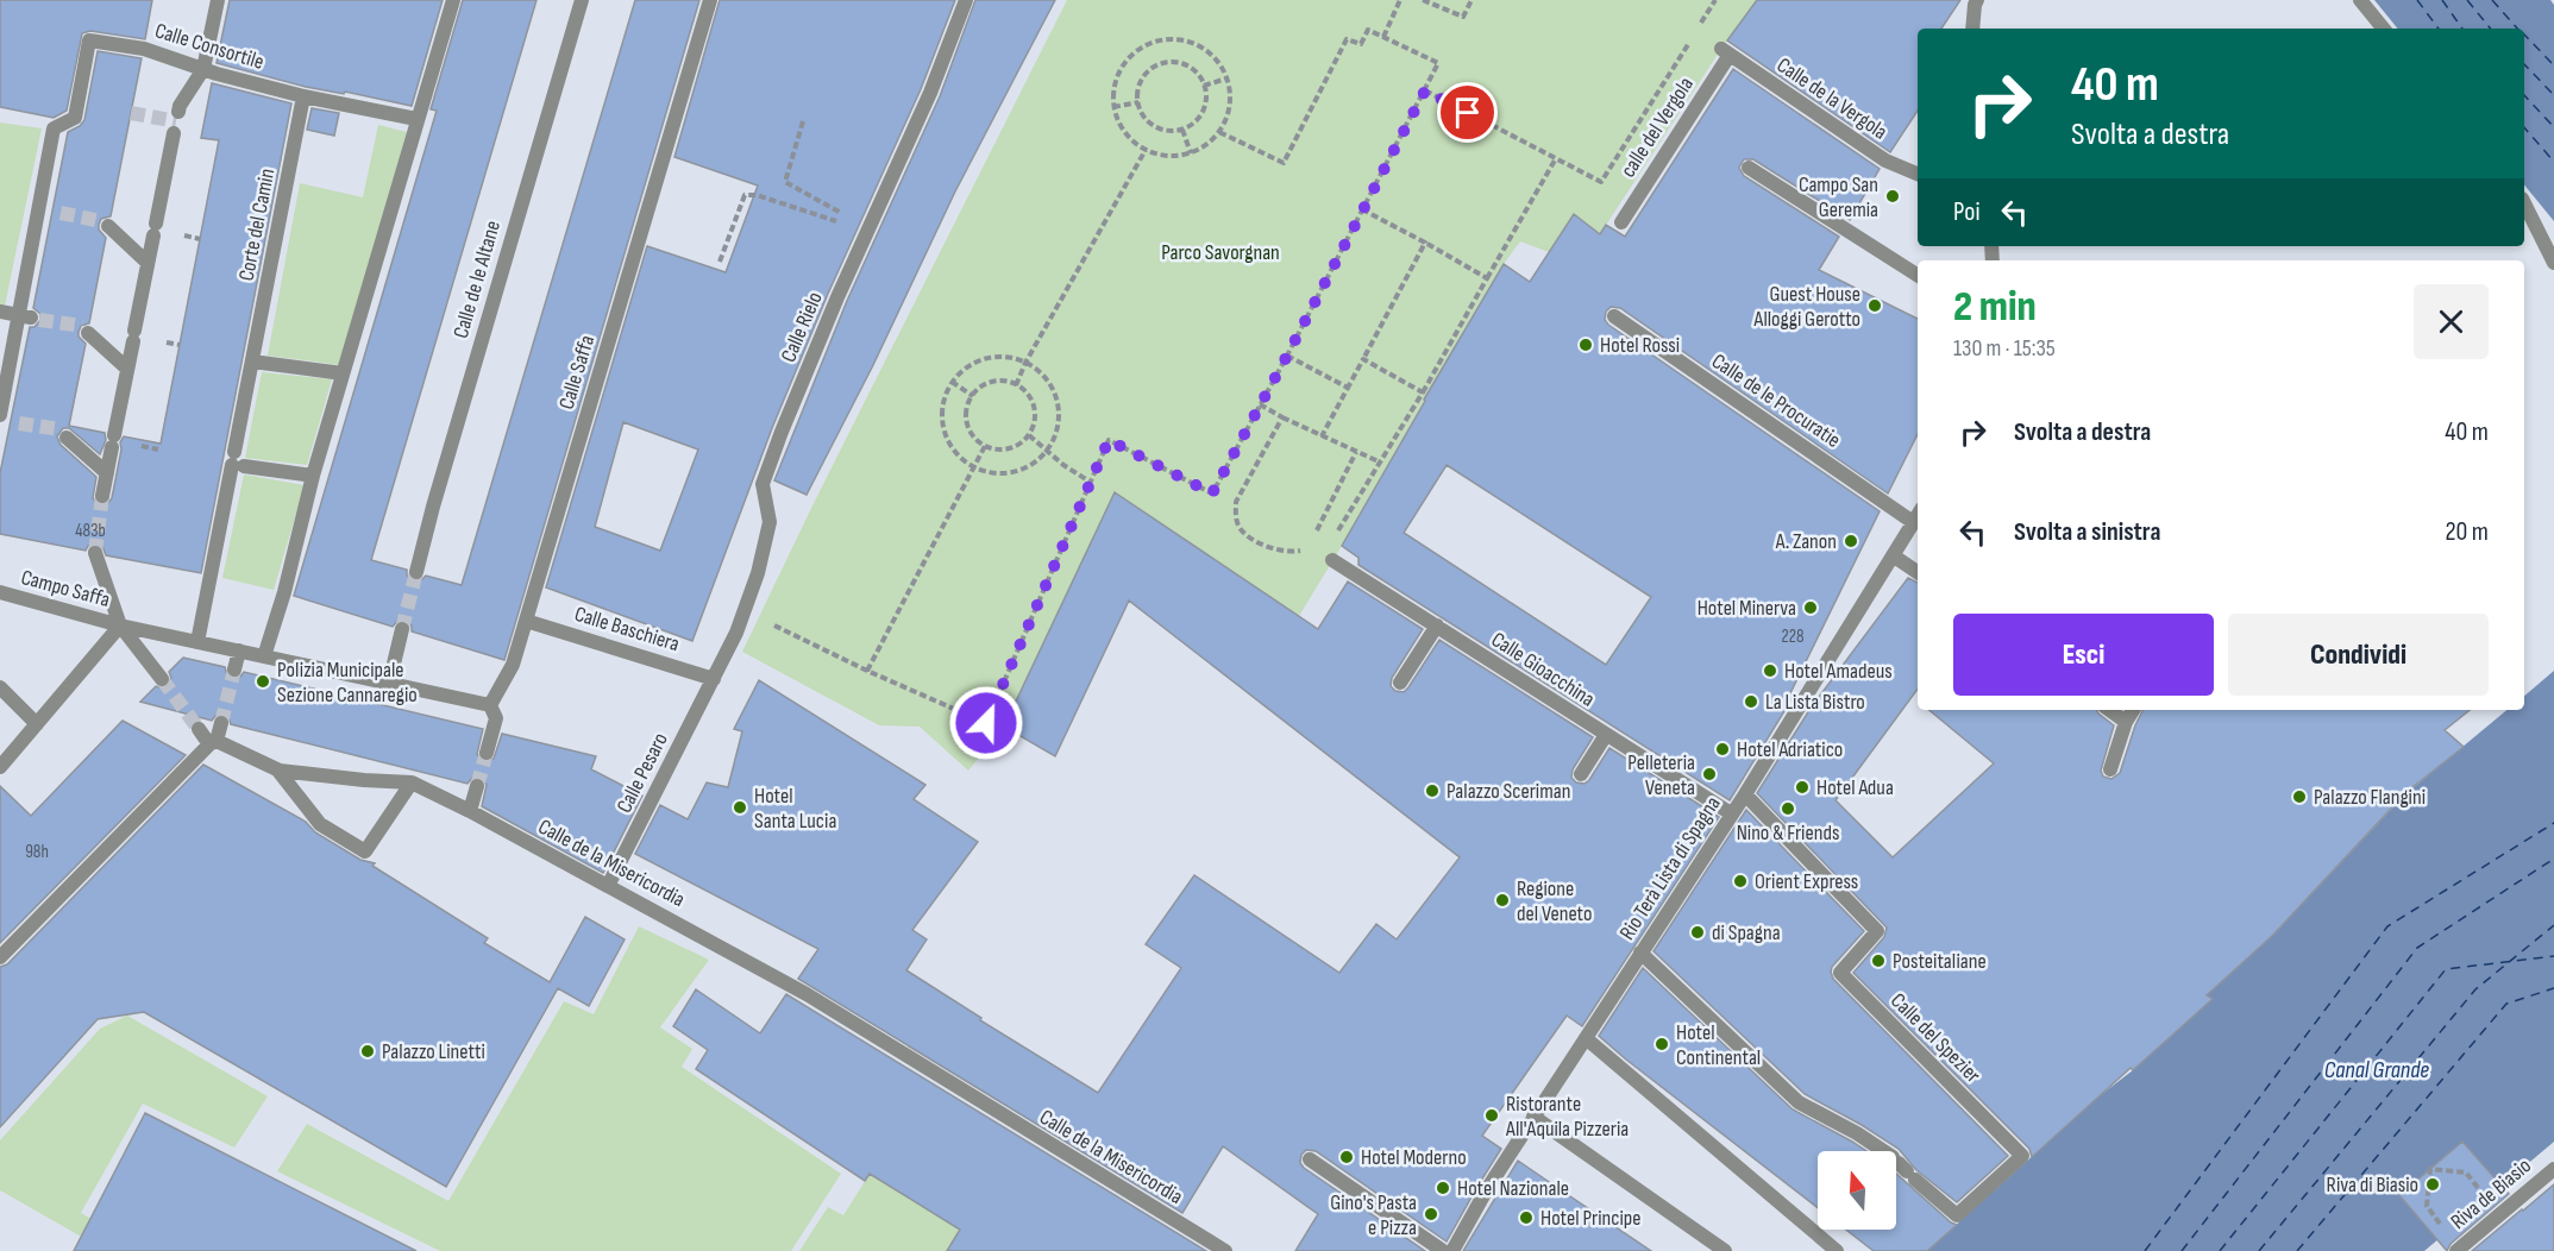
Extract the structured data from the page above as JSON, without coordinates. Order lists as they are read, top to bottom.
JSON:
{
  "streets": {
    "street": [
      "Calle Consortile",
      "Calle de la Vergola",
      "calle del Vergola",
      "Corte del Camin",
      "Calle de le Altane",
      "Calle Rielo",
      "Calle Saffa",
      "Calle de le Procuratie",
      "Campo Saffa",
      "Calle Baschiera",
      "Calle Gioacchina",
      "Calle Pesaro",
      "Calle de la Misericordia",
      "Rio Terà Lista di Spagna",
      "Calle del Spezier",
      "Riva de Biasio"
    ]
  },
  "crossings": [
    ["Calle Consortile", "Corte del Camin"],
    ["Calle de la Vergola", "calle del Vergola"],
    ["Corte del Camin", "Campo Saffa"],
    ["Calle Rielo", "Calle Baschiera"],
    ["Calle Rielo", "Calle Pesaro"],
    ["Calle Saffa", "Campo Saffa"],
    ["Calle Saffa", "Calle Baschiera"],
    ["Calle de le Procuratie", "Rio Terà Lista di Spagna"],
    ["Calle Baschiera", "Calle Pesaro"],
    ["Calle Gioacchina", "Rio Terà Lista di Spagna"],
    ["Calle Pesaro", "Calle de la Misericordia"],
    ["Rio Terà Lista di Spagna", "Calle del Spezier"]
  ],
  "water": ["Canal Grande"],
  "parks": ["Parco Savorgnan"],
  "places": [
    "Campo San Geremia",
    "Guest House Alloggi Gerotto",
    "Hotel Rossi",
    "A. Zanon",
    "Hotel Minerva",
    "Hotel Amadeus",
    "Polizia Municipale Sezione Cannaregio",
    "La Lista Bistro",
    "Hotel Adriatico",
    "Pelleteria Veneta",
    "Hotel Adua",
    "Palazzo Sceriman",
    "Palazzo Flangini",
    "Hotel Santa Lucia",
    "Nino & Friends",
    "Orient Express",
    "Regione del Veneto",
    "di Spagna",
    "Posteitaliane",
    "Hotel Continental",
    "Palazzo Linetti",
    "Ristorante All'Aquila Pizzeria",
    "Hotel Moderno",
    "Riva di Biasio",
    "Hotel Nazionale",
    "Gino's Pasta e Pizza",
    "Hotel Principe"
  ],
  "house_numbers": ["483b", "228", "98h"],
  "north": "top",
  "page": {
    "turn": ["40 m", "Svolta a destra"],
    "then": "Poi",
    "heading": ["2 min", "130 m · 15:35"],
    "list": [
      {
        "name": "Svolta a destra",
        "value": "40 m"
      },
      {
        "name": "Svolta a sinistra",
        "value": "20 m"
      }
    ],
    "buttons": ["Esci", "Condividi"]
  }
}
